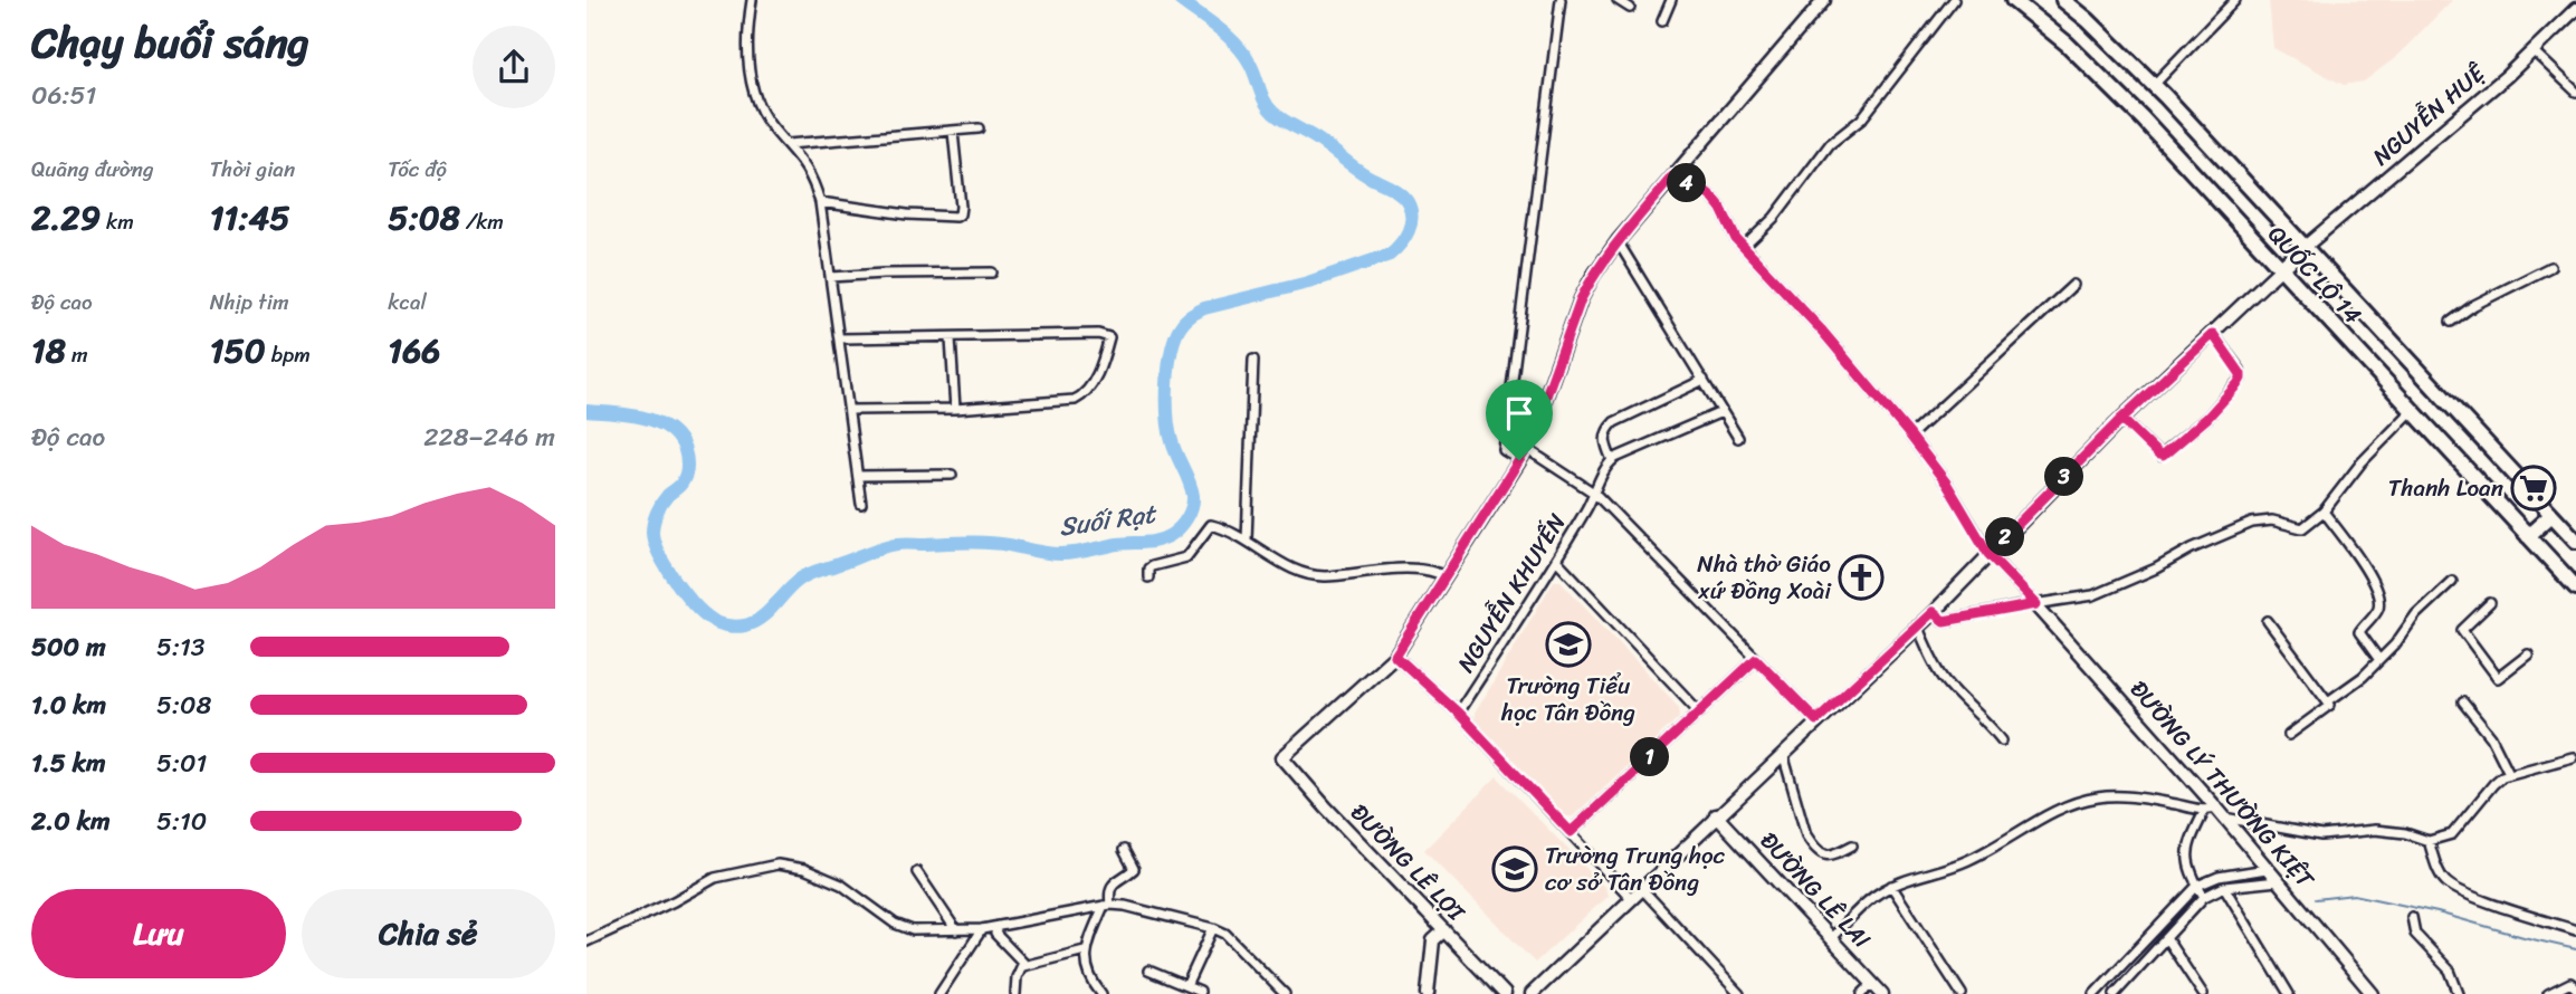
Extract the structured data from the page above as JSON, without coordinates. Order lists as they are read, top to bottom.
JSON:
{
  "streets": {
    "highway": ["QUỐC LỘ 14"],
    "street": [
      "NGUYỄN HUỆ",
      "NGUYỄN KHUYẾN",
      "ĐƯỜNG LÝ THƯỜNG KIỆT",
      "ĐƯỜNG LÊ LỢI",
      "ĐƯỜNG LÊ LAI"
    ]
  },
  "crossings": [
    ["NGUYỄN HUỆ", "QUỐC LỘ 14"]
  ],
  "water": ["Suối Rạt"],
  "places": {
    "supermarket": ["Thanh Loan"],
    "church": ["Nhà thờ Giáo xứ Đồng Xoài"],
    "school or university": ["Trường Tiểu học Tân Đồng", "Trường Trung học cơ sở Tân Đồng"]
  },
  "page": {
    "heading": ["Chạy buổi sáng", "06:51"],
    "stats": [
      ["Quãng đường", "2.29 km"],
      ["Thời gian", "11:45"],
      ["Tốc độ", "5:08 /km"],
      ["Độ cao", "18 m"],
      ["Nhịp tim", "150 bpm"],
      ["kcal", "166"]
    ],
    "pins": [
      "4",
      "3",
      "2",
      "1"
    ],
    "chart": ["Độ cao", "228–246 m"],
    "list": [
      {
        "name": "500 m",
        "note": "5:13"
      },
      {
        "name": "1.0 km",
        "note": "5:08"
      },
      {
        "name": "1.5 km",
        "note": "5:01"
      },
      {
        "name": "2.0 km",
        "note": "5:10"
      }
    ],
    "buttons": ["Lưu", "Chia sẻ"]
  }
}
